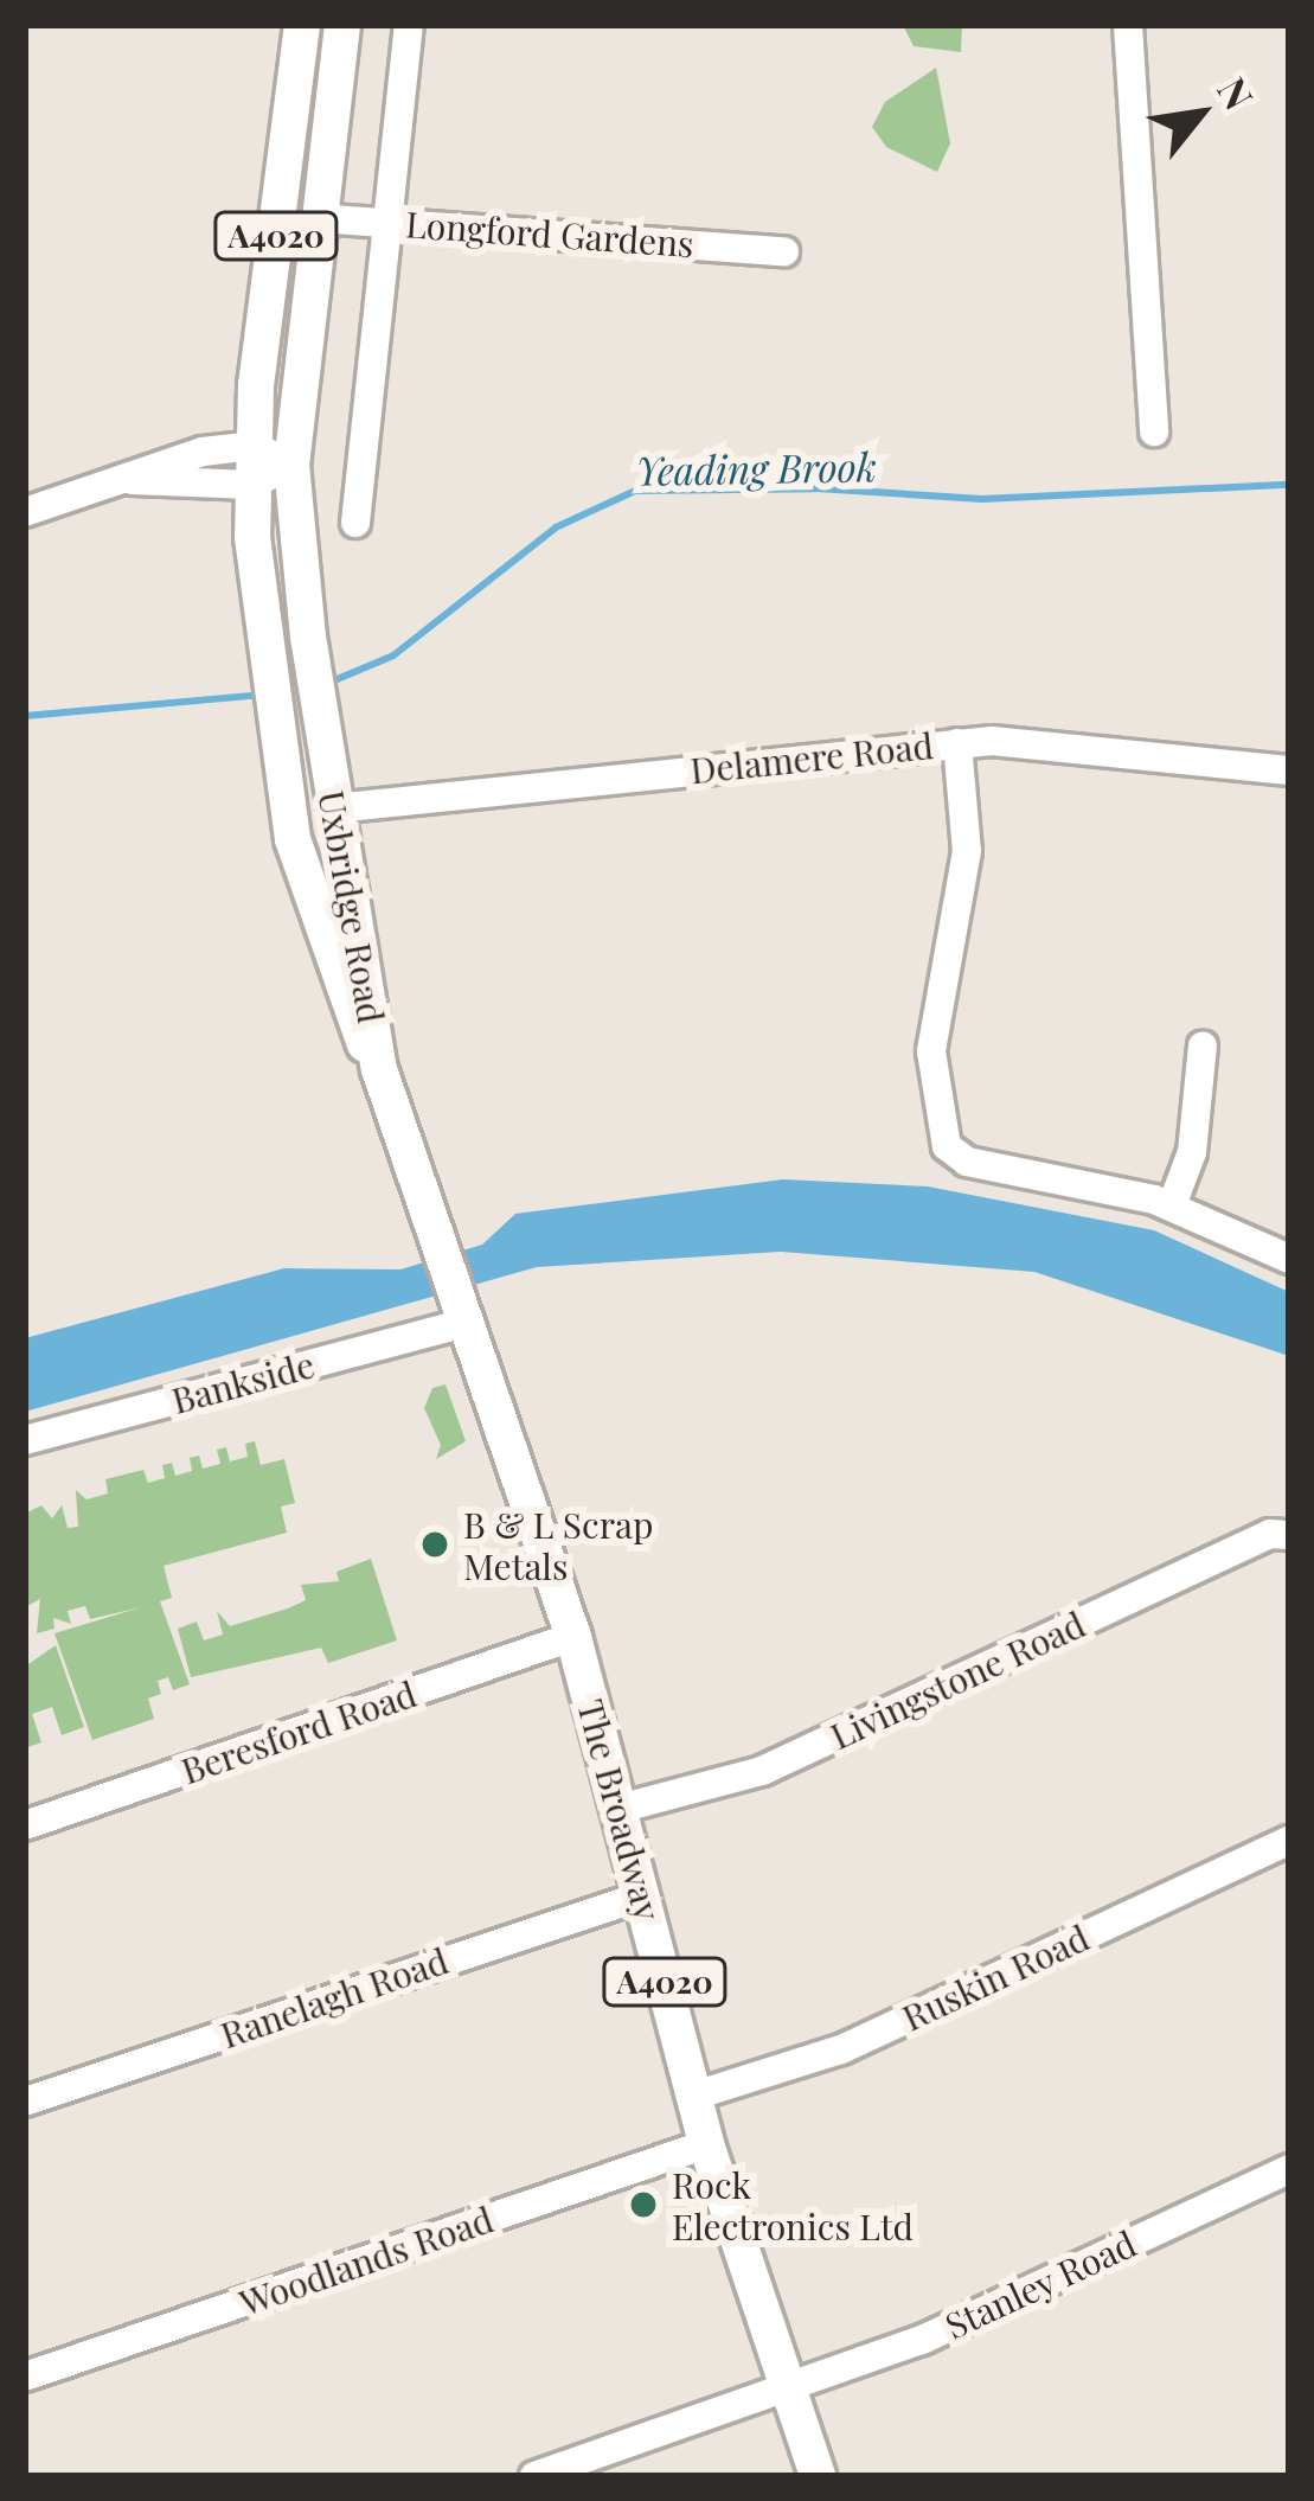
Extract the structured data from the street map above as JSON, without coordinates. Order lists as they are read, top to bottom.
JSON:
{
  "streets": {
    "main road": ["A4020", "Uxbridge Road", "The Broadway"],
    "street": [
      "Longford Gardens",
      "Delamere Road",
      "Bankside",
      "Livingstone Road",
      "Beresford Road",
      "Ruskin Road",
      "Ranelagh Road",
      "Woodlands Road",
      "Stanley Road"
    ]
  },
  "crossings": [
    ["Longford Gardens", "Uxbridge Road"],
    ["A4020", "Uxbridge Road"],
    ["A4020", "Bankside"],
    ["A4020", "The Broadway"],
    ["Delamere Road", "Uxbridge Road"],
    ["Bankside", "The Broadway"],
    ["Livingstone Road", "The Broadway"],
    ["Beresford Road", "The Broadway"],
    ["The Broadway", "Ruskin Road"],
    ["The Broadway", "Ranelagh Road"],
    ["The Broadway", "Woodlands Road"],
    ["The Broadway", "Stanley Road"]
  ],
  "water": ["Yeading Brook"],
  "places": ["B & L Scrap Metals", "Rock Electronics Ltd"],
  "north": "top right"
}
